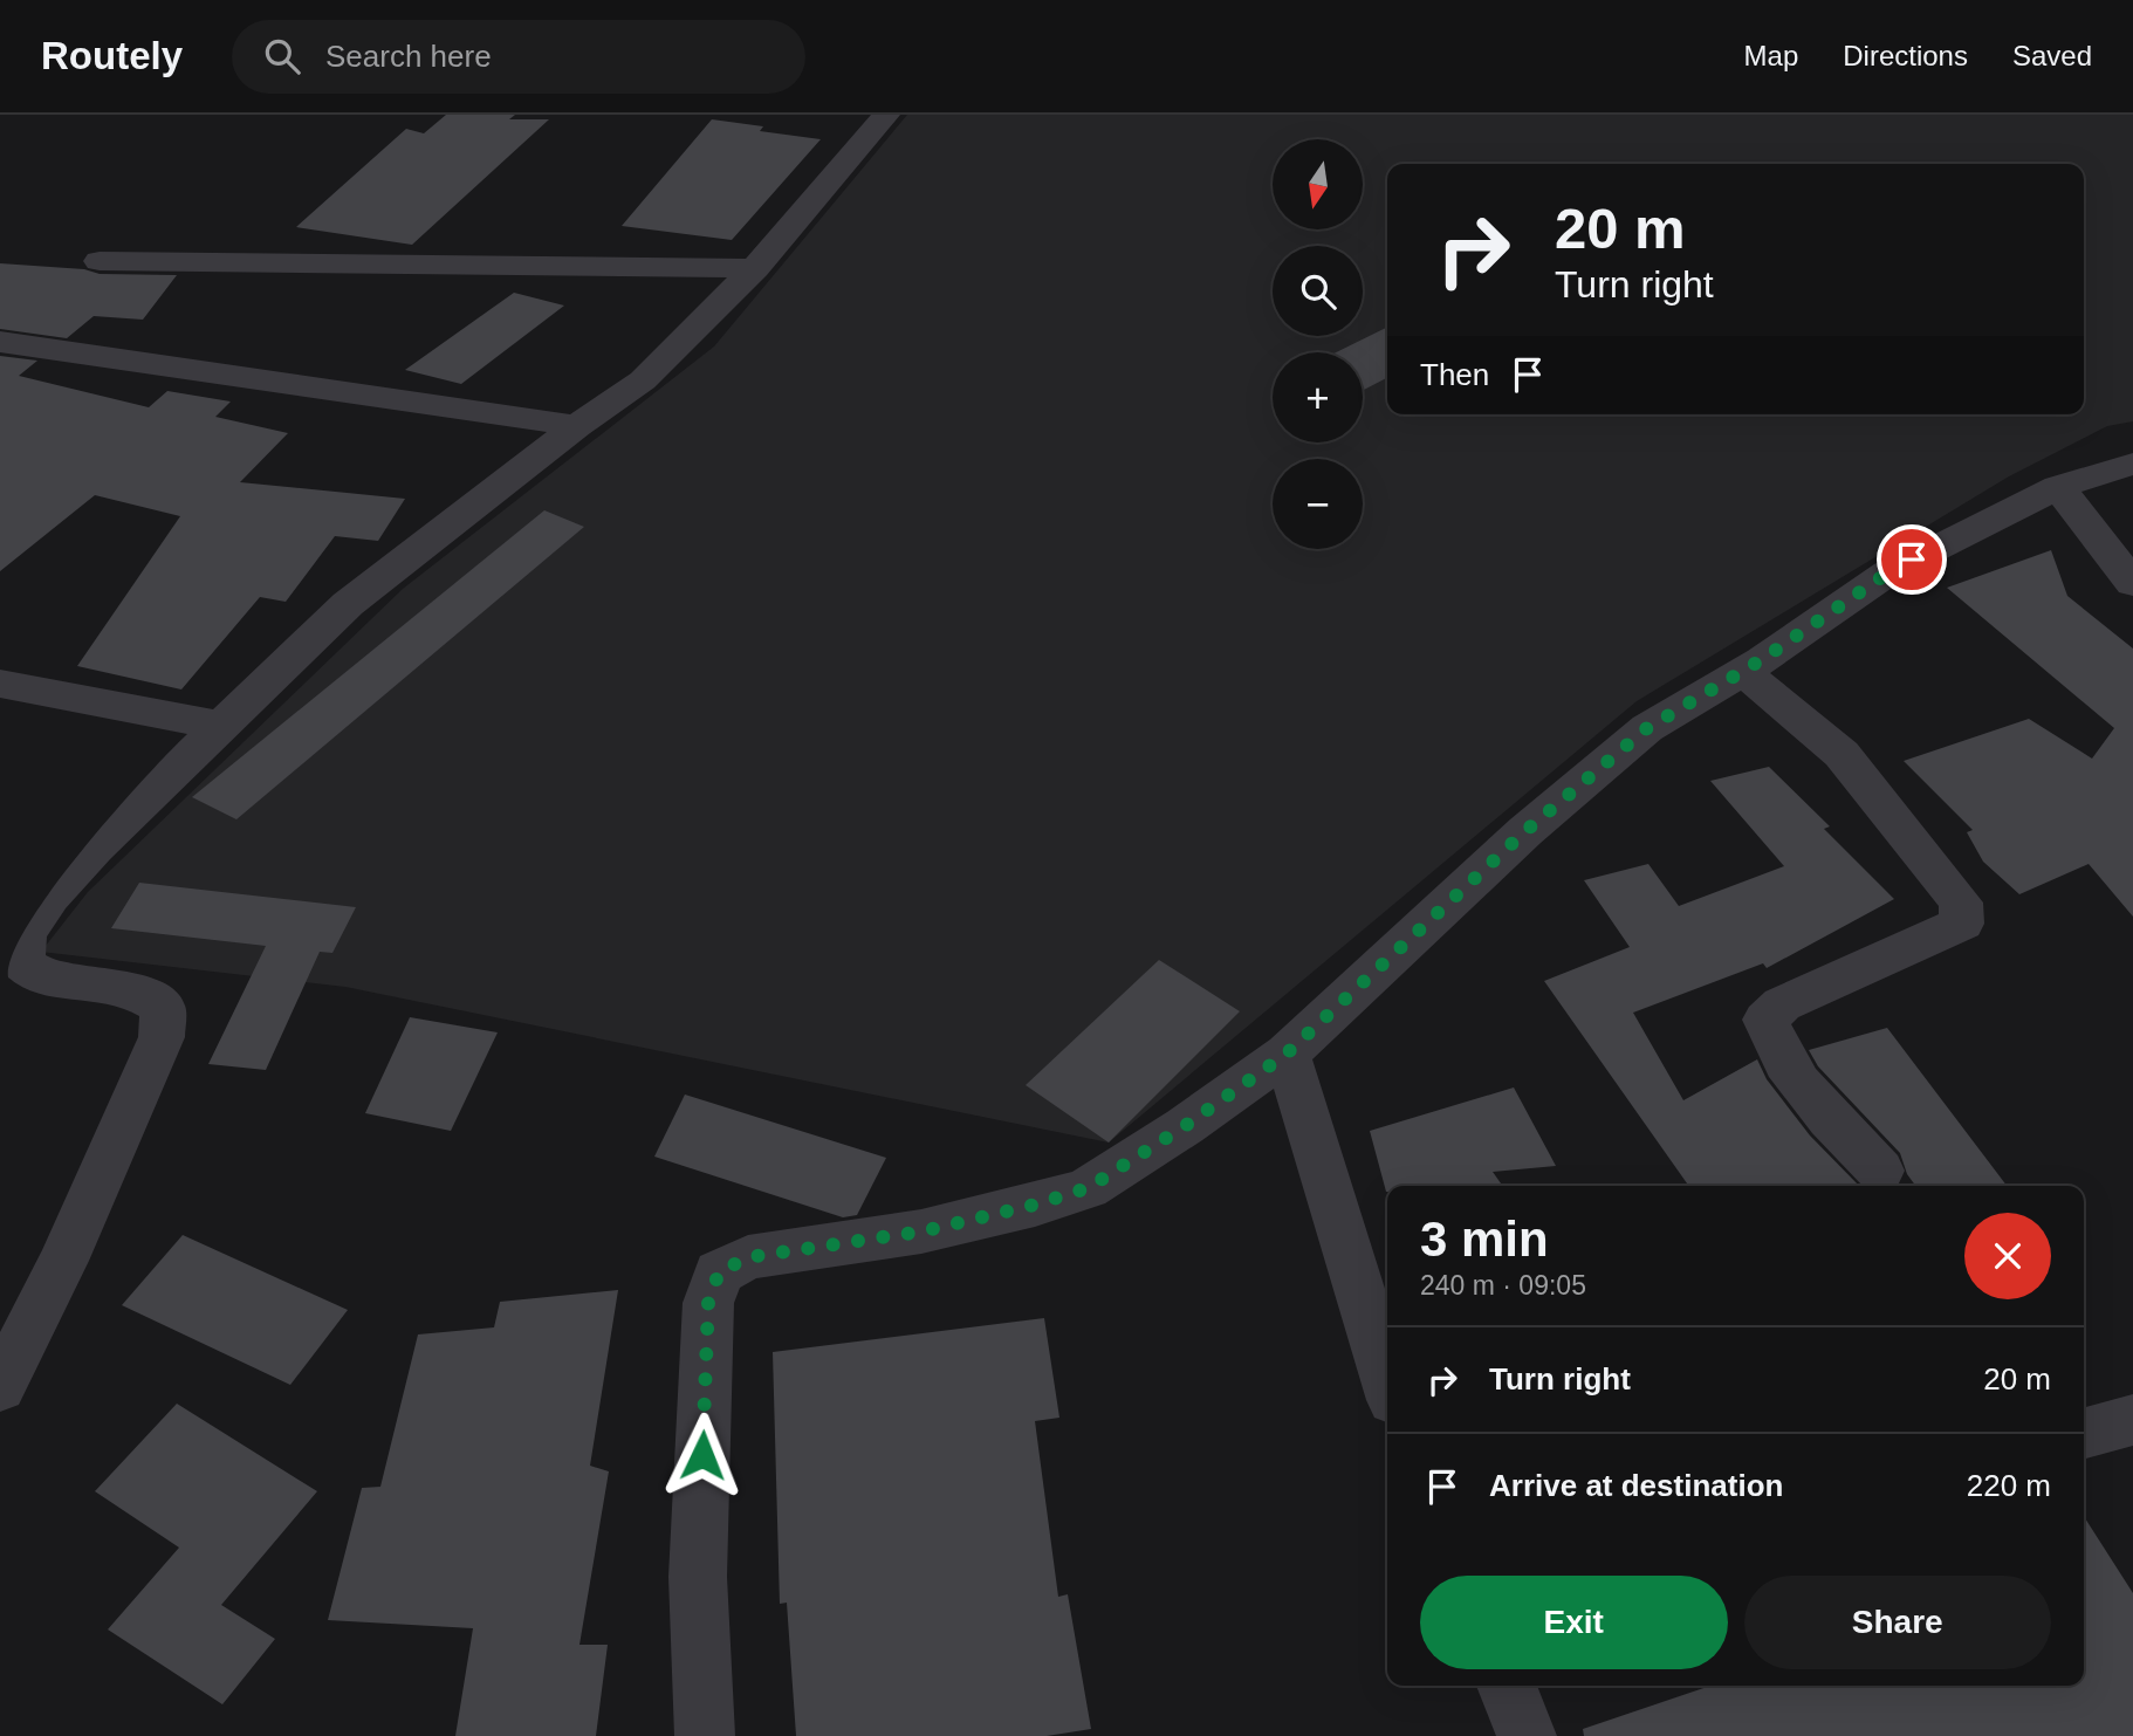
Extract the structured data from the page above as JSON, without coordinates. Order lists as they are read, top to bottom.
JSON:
{
  "north": "bottom",
  "page": {
    "header": "Routely",
    "search": "Search here",
    "nav": ["Map", "Directions", "Saved"],
    "map_buttons": ["+", "−"],
    "turn": ["20 m", "Turn right"],
    "then": "Then",
    "heading": ["3 min", "240 m · 09:05"],
    "list": [
      {
        "name": "Turn right",
        "value": "20 m"
      },
      {
        "name": "Arrive at destination",
        "value": "220 m"
      }
    ],
    "buttons": ["Exit", "Share"]
  }
}
